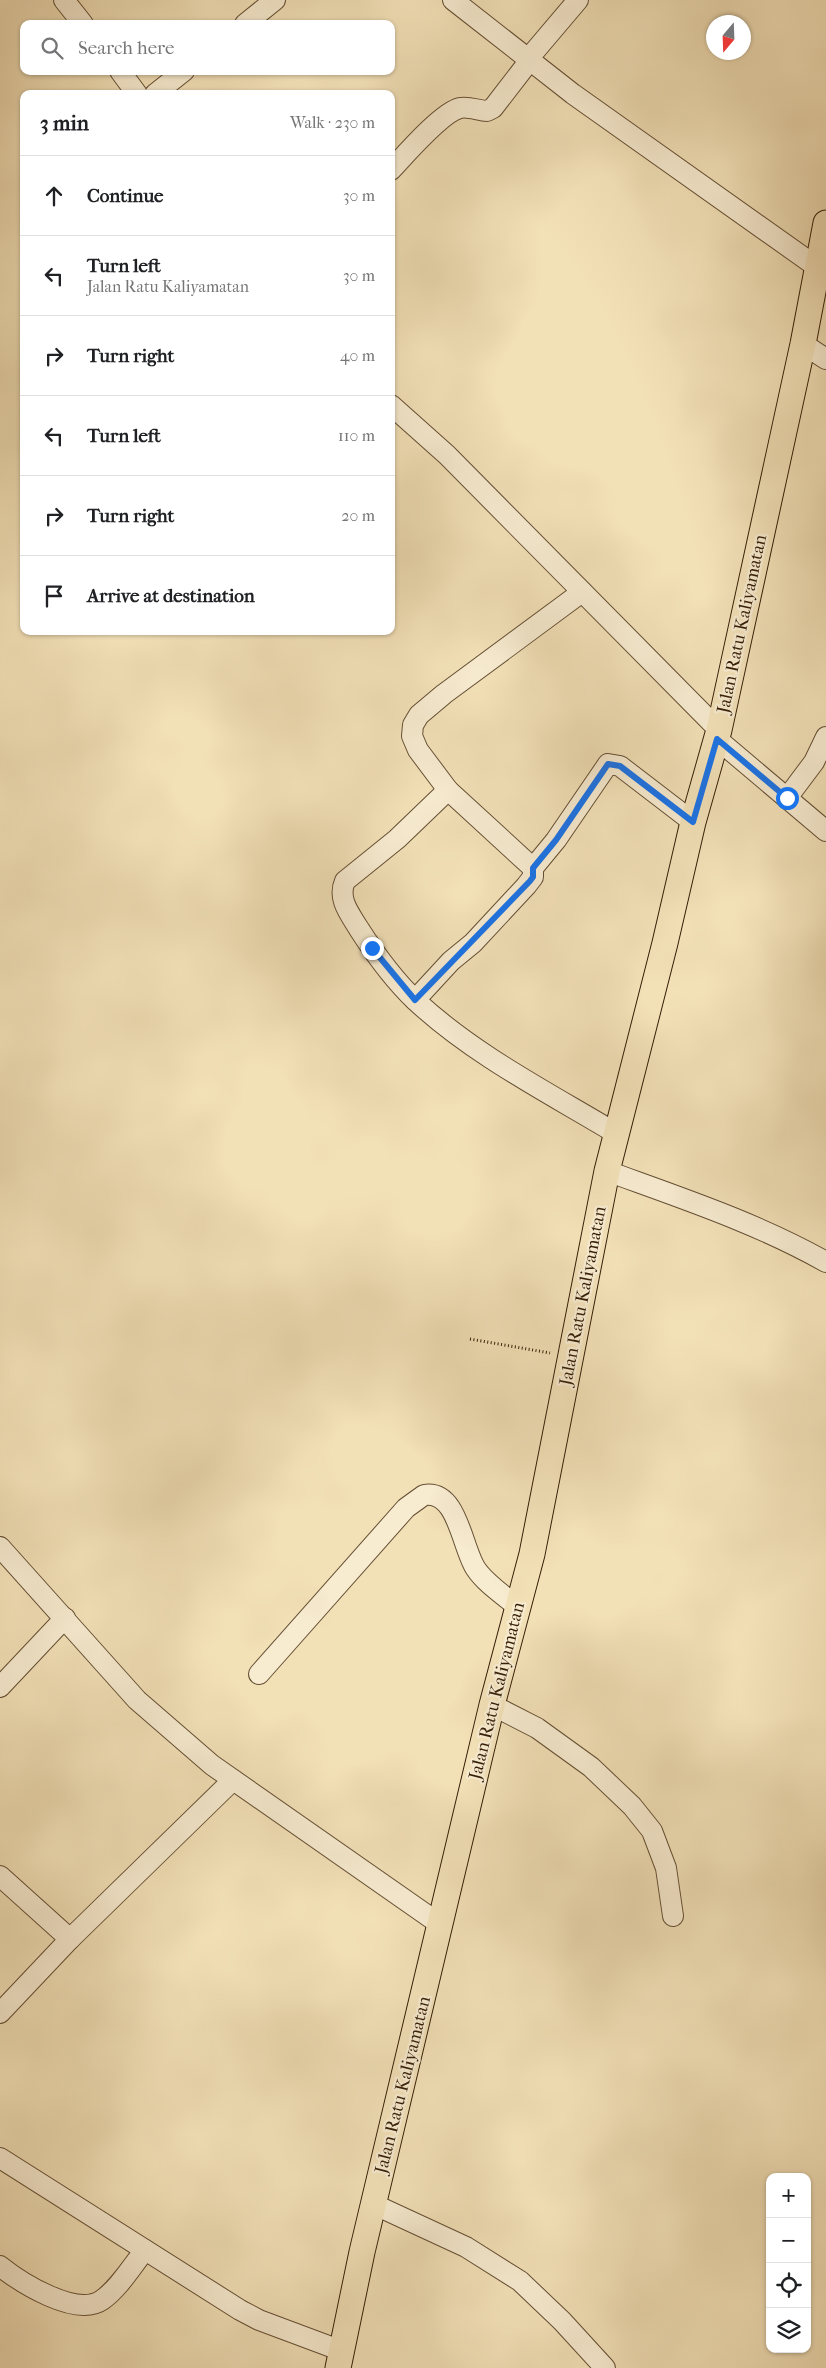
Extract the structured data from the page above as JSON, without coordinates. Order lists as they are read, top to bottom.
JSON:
{
  "streets": {
    "main road": ["Jalan Ratu Kaliyamatan"]
  },
  "north": "bottom",
  "page": {
    "search": "Search here",
    "heading": ["3 min", "Walk · 230 m"],
    "list": [
      ["Continue", "30 m"],
      ["Turn left", "Jalan Ratu Kaliyamatan", "30 m"],
      ["Turn right", "40 m"],
      ["Turn left", "110 m"],
      ["Turn right", "20 m"],
      "Arrive at destination"
    ],
    "map_buttons": ["+", "−"]
  }
}
